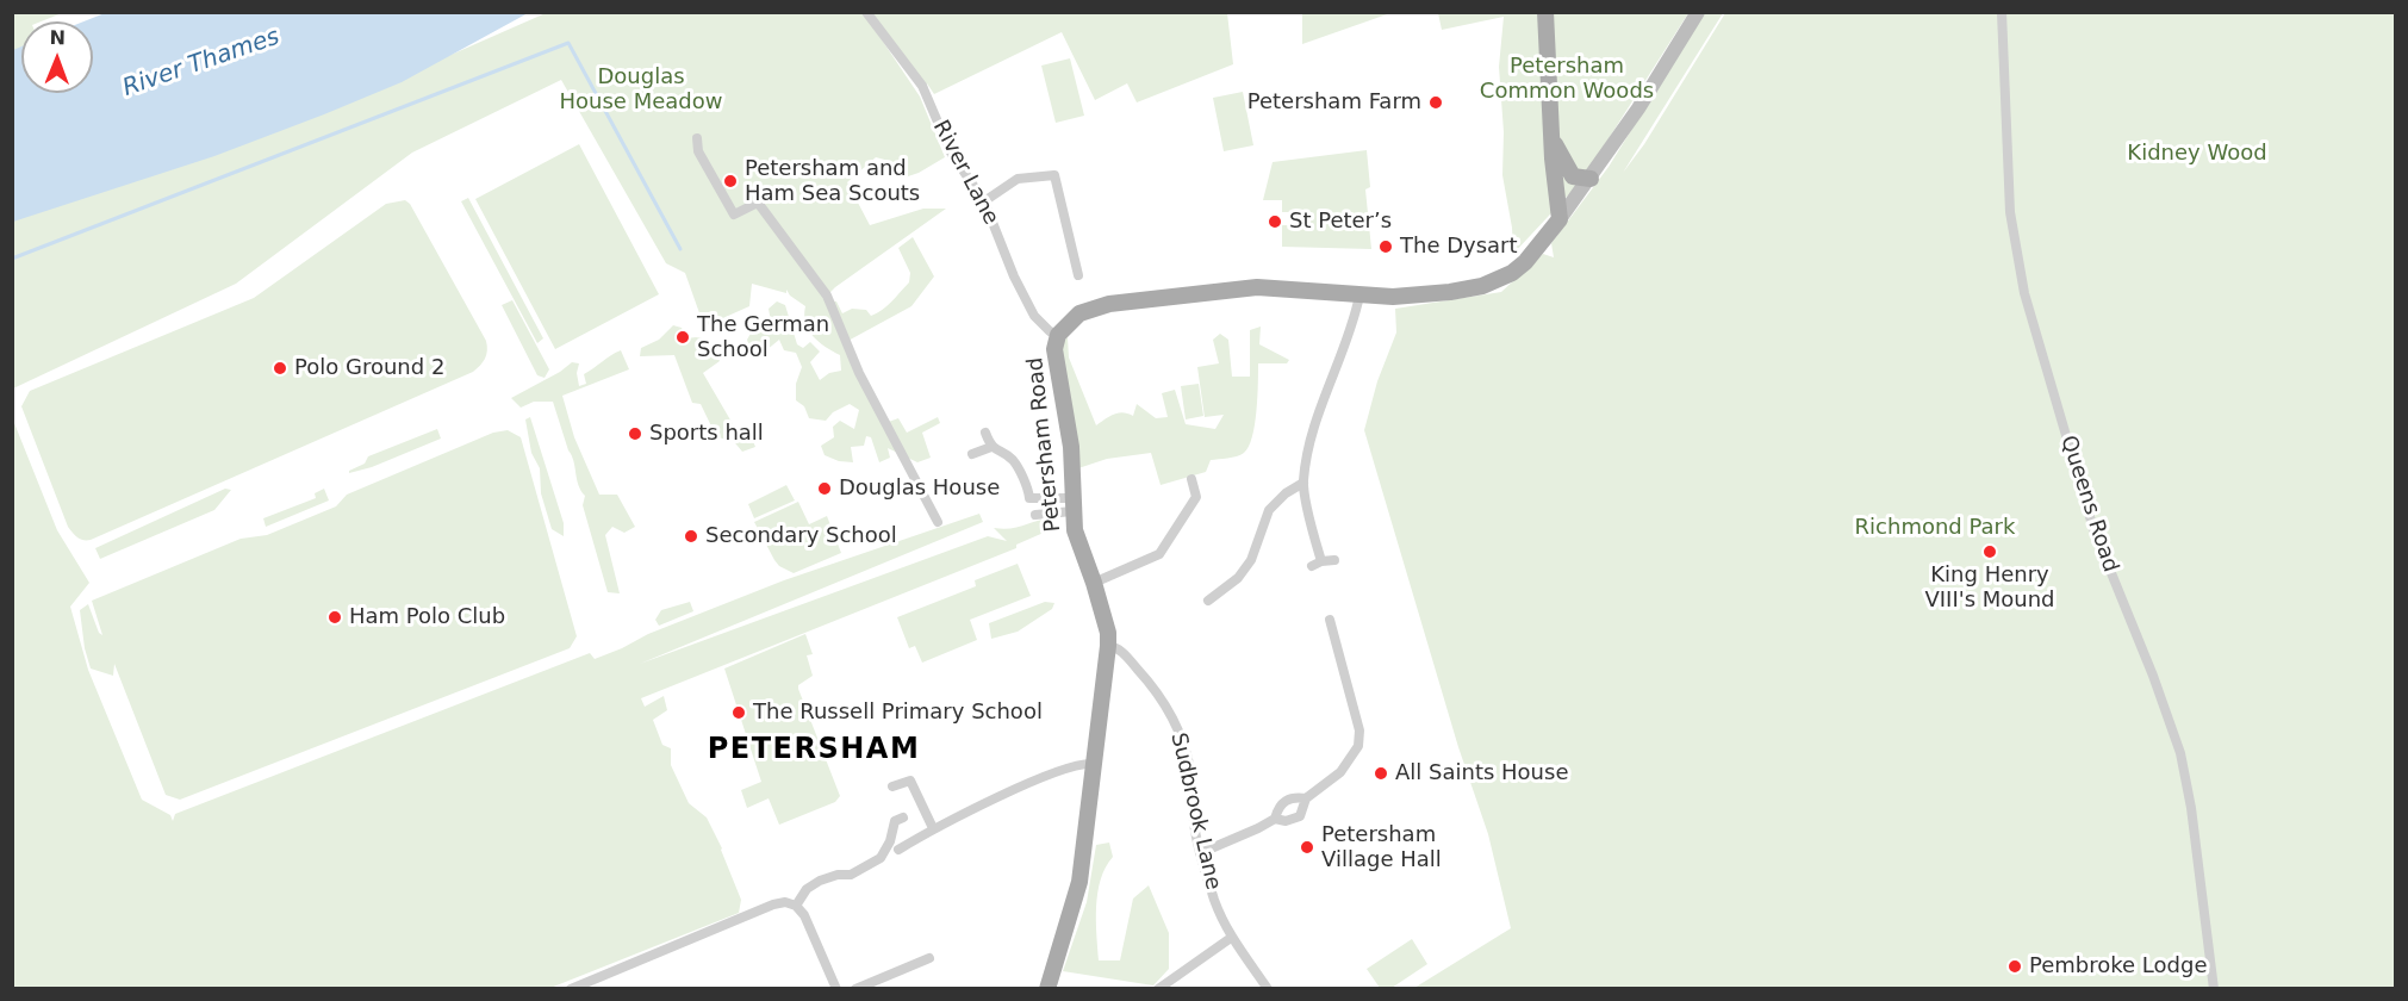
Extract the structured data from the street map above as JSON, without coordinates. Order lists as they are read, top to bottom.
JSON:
{
  "streets": {
    "main road": ["Petersham Road"],
    "street": ["River Lane", "Queens Road", "Sudbrook Lane"]
  },
  "crossings": [
    ["River Lane", "Petersham Road"],
    ["Petersham Road", "Sudbrook Lane"]
  ],
  "districts": ["PETERSHAM"],
  "water": ["River Thames"],
  "parks": [
    "Petersham Common Woods",
    "Douglas House Meadow",
    "Kidney Wood",
    "Richmond Park"
  ],
  "places": [
    "Petersham Farm",
    "Petersham and Ham Sea Scouts",
    "St Peter’s",
    "The Dysart",
    "The German School",
    "Polo Ground 2",
    "Sports hall",
    "Douglas House",
    "Secondary School",
    "King Henry VIII's Mound",
    "Ham Polo Club",
    "The Russell Primary School",
    "All Saints House",
    "Petersham Village Hall",
    "Pembroke Lodge"
  ],
  "north": "top"
}
